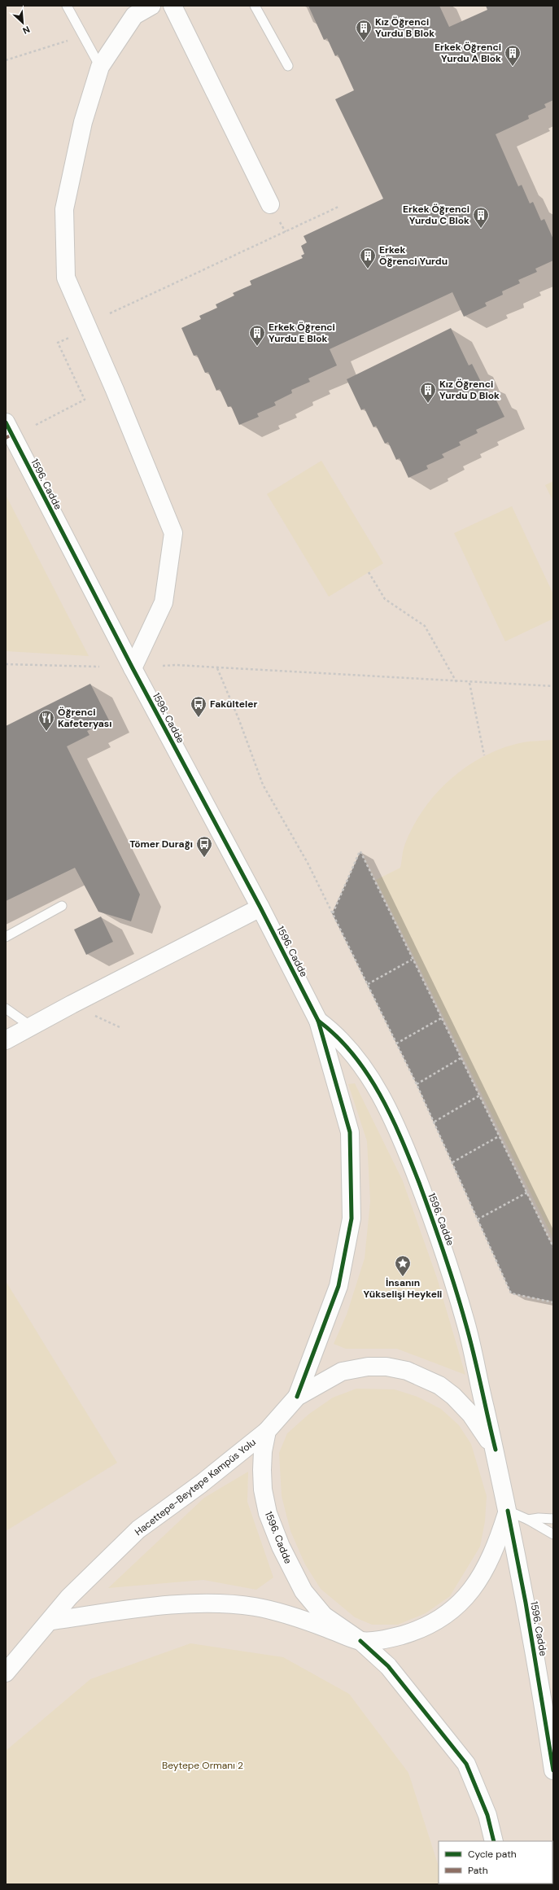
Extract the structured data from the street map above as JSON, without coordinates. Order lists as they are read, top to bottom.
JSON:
{
  "streets": {
    "street": ["1596. Cadde", "Hacettepe-Beytepe Kampüs Yolu"]
  },
  "crossings": [
    ["1596. Cadde", "Hacettepe-Beytepe Kampüs Yolu"]
  ],
  "parks": ["Beytepe Ormanı 2"],
  "places": {
    "building": [
      "Kız Öğrenci Yurdu B Blok",
      "Erkek Öğrenci Yurdu A Blok",
      "Erkek Öğrenci Yurdu C Blok",
      "Erkek Öğrenci Yurdu",
      "Erkek Öğrenci Yurdu E Blok",
      "Kız Öğrenci Yurdu D Blok"
    ],
    "bus stop": ["Fakülteler", "Tömer Durağı"],
    "restaurant": ["Öğrenci Kafeteryası"],
    "place": ["İnsanın Yükselişi Heykeli"]
  },
  "legend": ["Cycle path", "Path"],
  "north": "bottom right"
}
